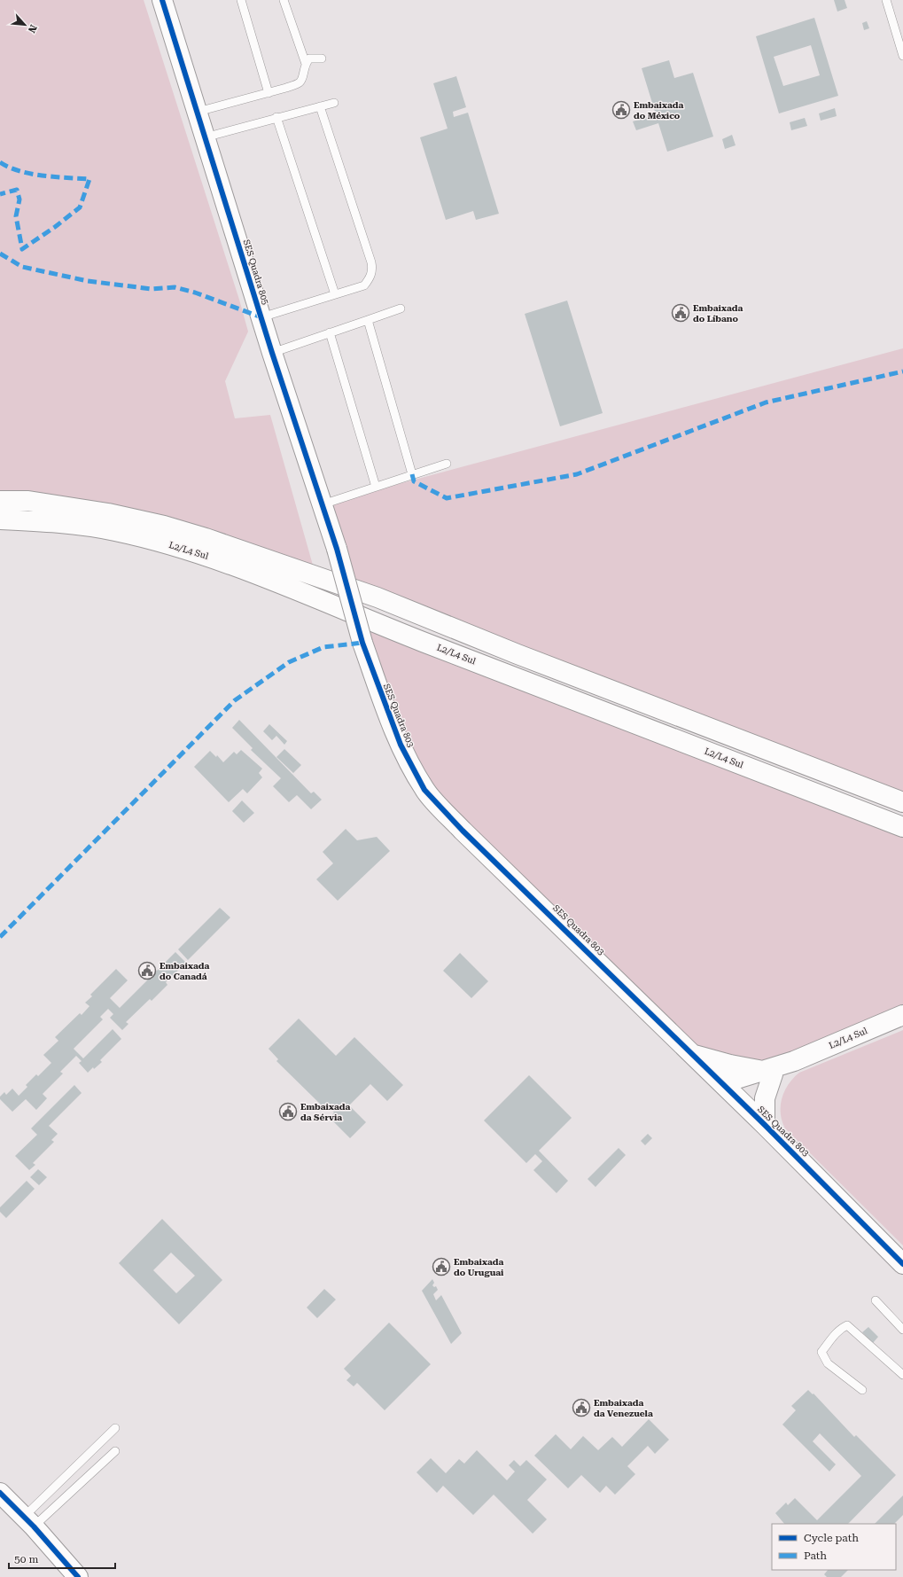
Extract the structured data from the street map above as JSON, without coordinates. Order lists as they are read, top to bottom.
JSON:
{
  "streets": {
    "street": ["SES Quadra 805", "L2/L4 Sul", "SES Quadra 803"]
  },
  "crossings": [
    ["SES Quadra 805", "SES Quadra 803"],
    ["L2/L4 Sul", "SES Quadra 803"]
  ],
  "places": {
    "public building": [
      "Embaixada do México",
      "Embaixada do Líbano",
      "Embaixada do Canadá",
      "Embaixada da Sérvia",
      "Embaixada do Uruguai",
      "Embaixada da Venezuela"
    ]
  },
  "legend": ["Cycle path", "Path"],
  "scale_bar": "50 m",
  "north": "bottom right"
}
